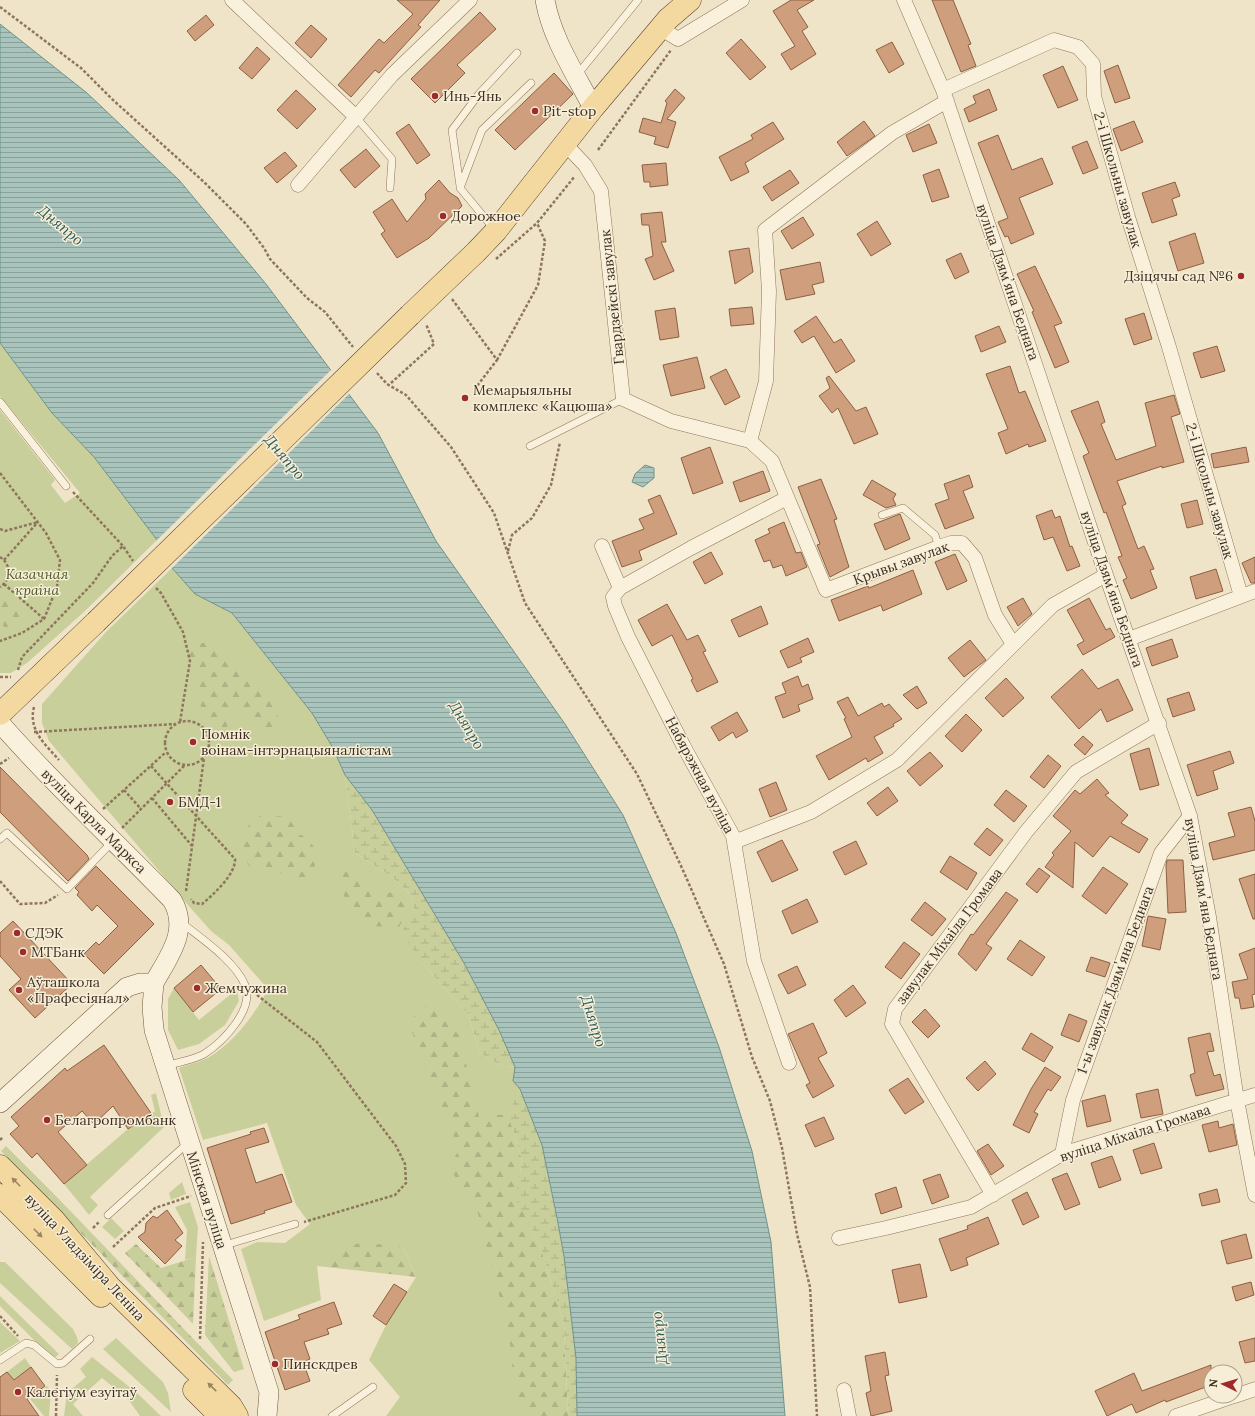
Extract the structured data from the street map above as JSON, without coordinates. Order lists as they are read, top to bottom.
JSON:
{
  "streets": {
    "main road": ["вуліца Уладзіміра Леніна"],
    "street": [
      "2-і Школьны завулак",
      "вуліца Дзямʼяна Беднага",
      "Гвардзейскі завулак",
      "Крывы завулак",
      "Набярэжная вуліца",
      "вуліца Карла Маркса",
      "завулак Міхаіла Громава",
      "1-ы завулак Дзямʼяна Беднага",
      "вуліца Міхаіла Громава",
      "Мінская вуліца"
    ]
  },
  "crossings": [
    ["2-і Школьны завулак", "вуліца Дзямʼяна Беднага"],
    ["2-і Школьны завулак", "Крывы завулак"],
    ["вуліца Дзямʼяна Беднага", "завулак Міхаіла Громава"],
    ["вуліца Дзямʼяна Беднага", "1-ы завулак Дзямʼяна Беднага"],
    ["вуліца Дзямʼяна Беднага", "вуліца Міхаіла Громава"],
    ["завулак Міхаіла Громава", "вуліца Міхаіла Громава"],
    ["1-ы завулак Дзямʼяна Беднага", "вуліца Міхаіла Громава"]
  ],
  "water": ["Дняпро"],
  "parks": ["Казачная краіна"],
  "places": [
    "Инь-Янь",
    "Pit-stop",
    "Дорожное",
    "Дзіцячы сад №6",
    "Мемарыяльны комплекс «Кацюша»",
    "Помнік воінам-інтэрнацыяналістам",
    "БМД-1",
    "СДЭК",
    "МТБанк",
    "Жемчужина",
    "Аўташкола «Прафесіянал»",
    "Белагропромбанк",
    "Пинскдрев",
    "Калегіум езуітаў"
  ],
  "north": "left"
}
